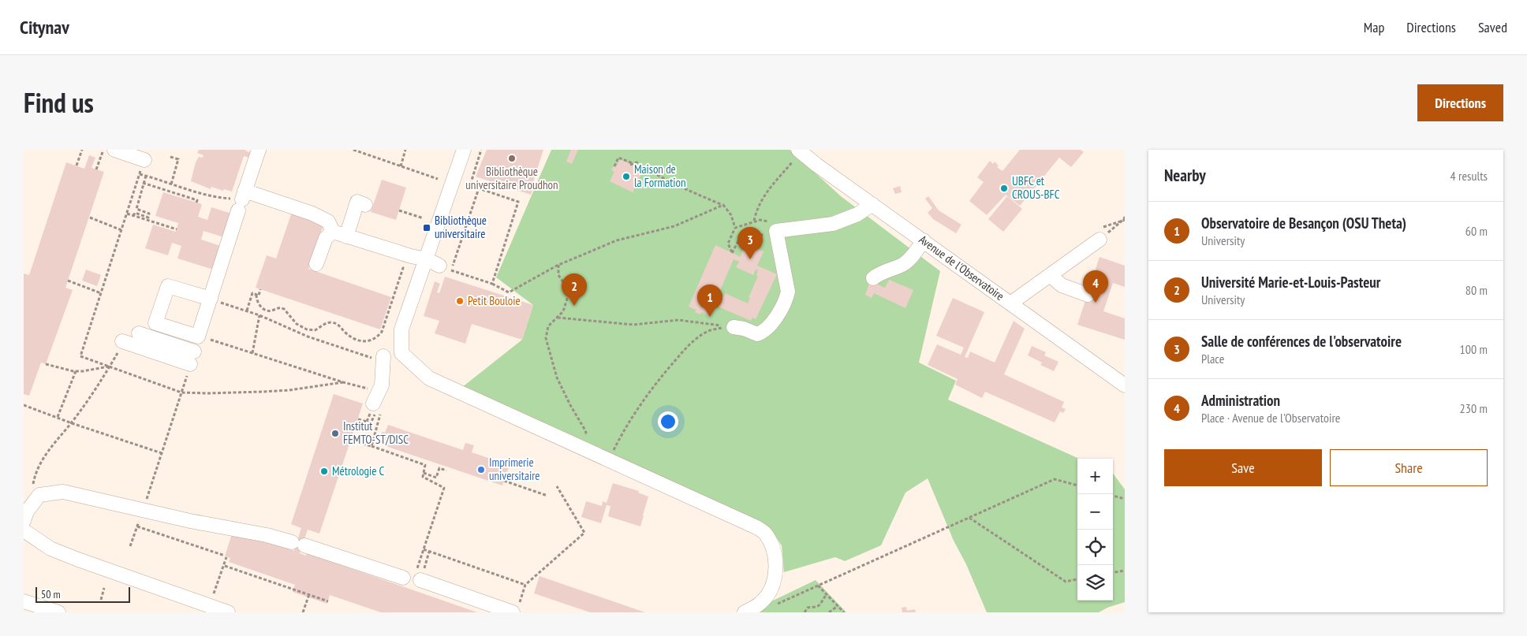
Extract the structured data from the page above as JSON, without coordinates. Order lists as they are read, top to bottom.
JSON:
{
  "streets": {
    "street": ["Avenue de l'Observatoire"]
  },
  "places": {
    "other": [
      "Bibliothèque universitaire Proudhon",
      "Maison de la Formation",
      "UBFC et CROUS-BFC",
      "Petit Bouloie",
      "Institut FEMTO-ST/DISC",
      "Imprimerie universitaire",
      "Métrologie C"
    ],
    "transit": ["Bibliothèque universitaire"]
  },
  "scale_bar": "50 m",
  "page": {
    "header": "Citynav",
    "nav": ["Map", "Directions", "Saved"],
    "title": "Find us",
    "buttons": [
      "Directions",
      ["Save", "Share"]
    ],
    "heading": ["Nearby", "4 results"],
    "list": [
      {
        "mark": "1",
        "name": "Observatoire de Besançon (OSU Theta)",
        "note": "University",
        "value": "60 m"
      },
      {
        "mark": "2",
        "name": "Université Marie-et-Louis-Pasteur",
        "note": "University",
        "value": "80 m"
      },
      {
        "mark": "3",
        "name": "Salle de conférences de l'observatoire",
        "note": "Place",
        "value": "100 m"
      },
      {
        "mark": "4",
        "name": "Administration",
        "note": "Place · Avenue de l'Observatoire",
        "value": "230 m"
      }
    ],
    "pins": [
      "3",
      "4",
      "2",
      "1"
    ],
    "map_buttons": ["+", "−"],
    "scale": "50 m"
  }
}
